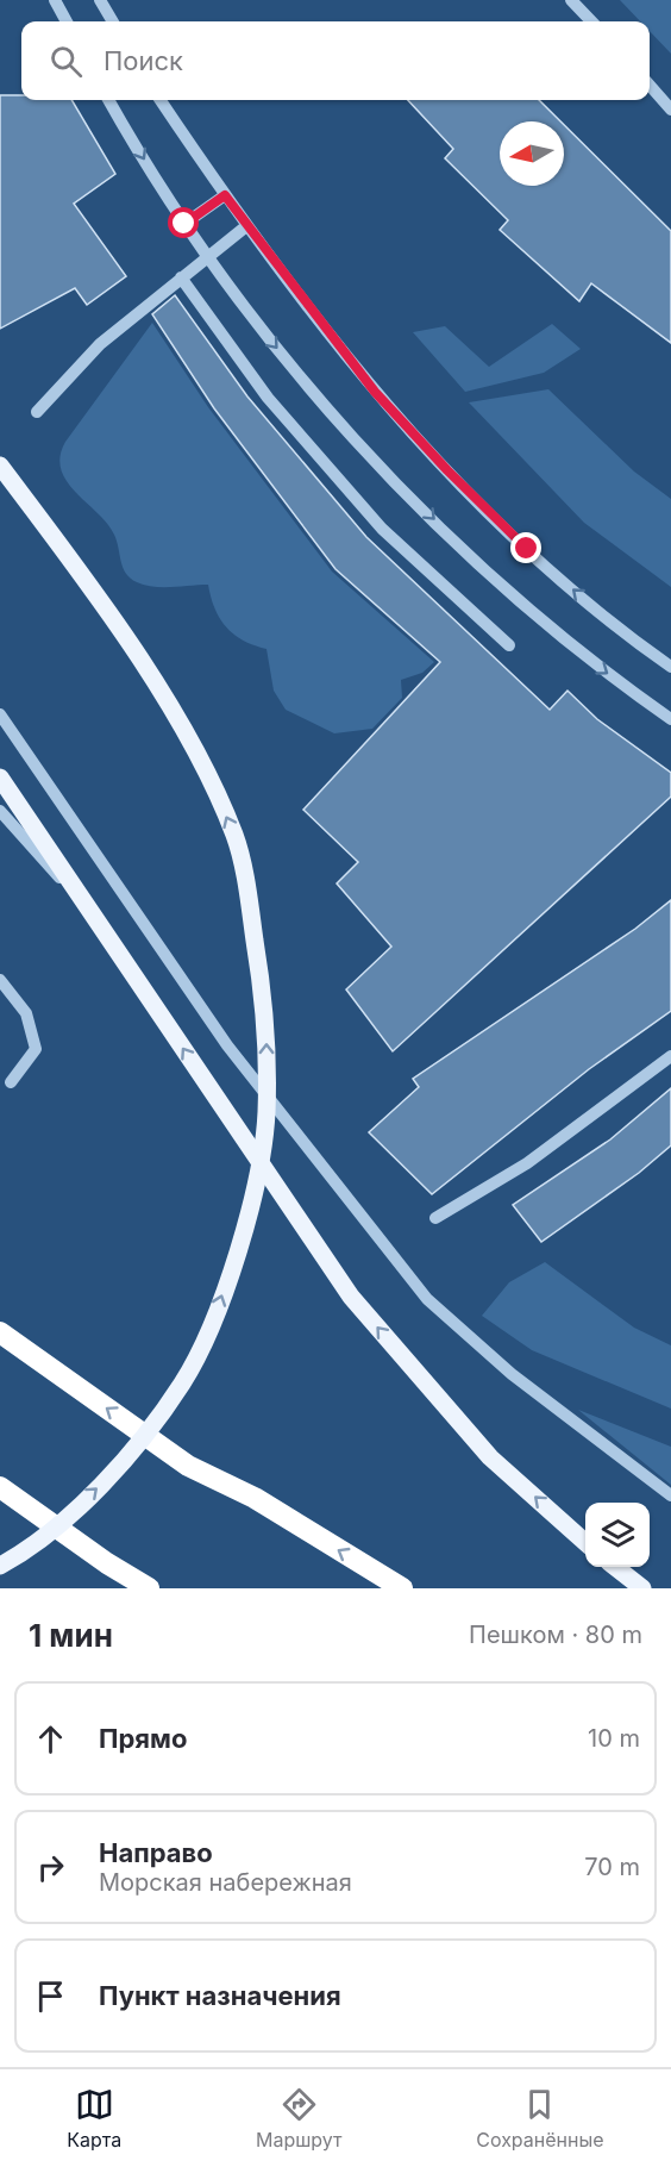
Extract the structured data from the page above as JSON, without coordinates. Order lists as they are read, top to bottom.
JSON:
{
  "north": "left",
  "page": {
    "search": "Поиск",
    "heading": ["1 мин", "Пешком · 80 m"],
    "list": [
      ["Прямо", "10 m"],
      ["Направо", "Морская набережная", "70 m"],
      "Пункт назначения"
    ],
    "nav": ["Карта", "Маршрут", "Сохранённые"]
  }
}
